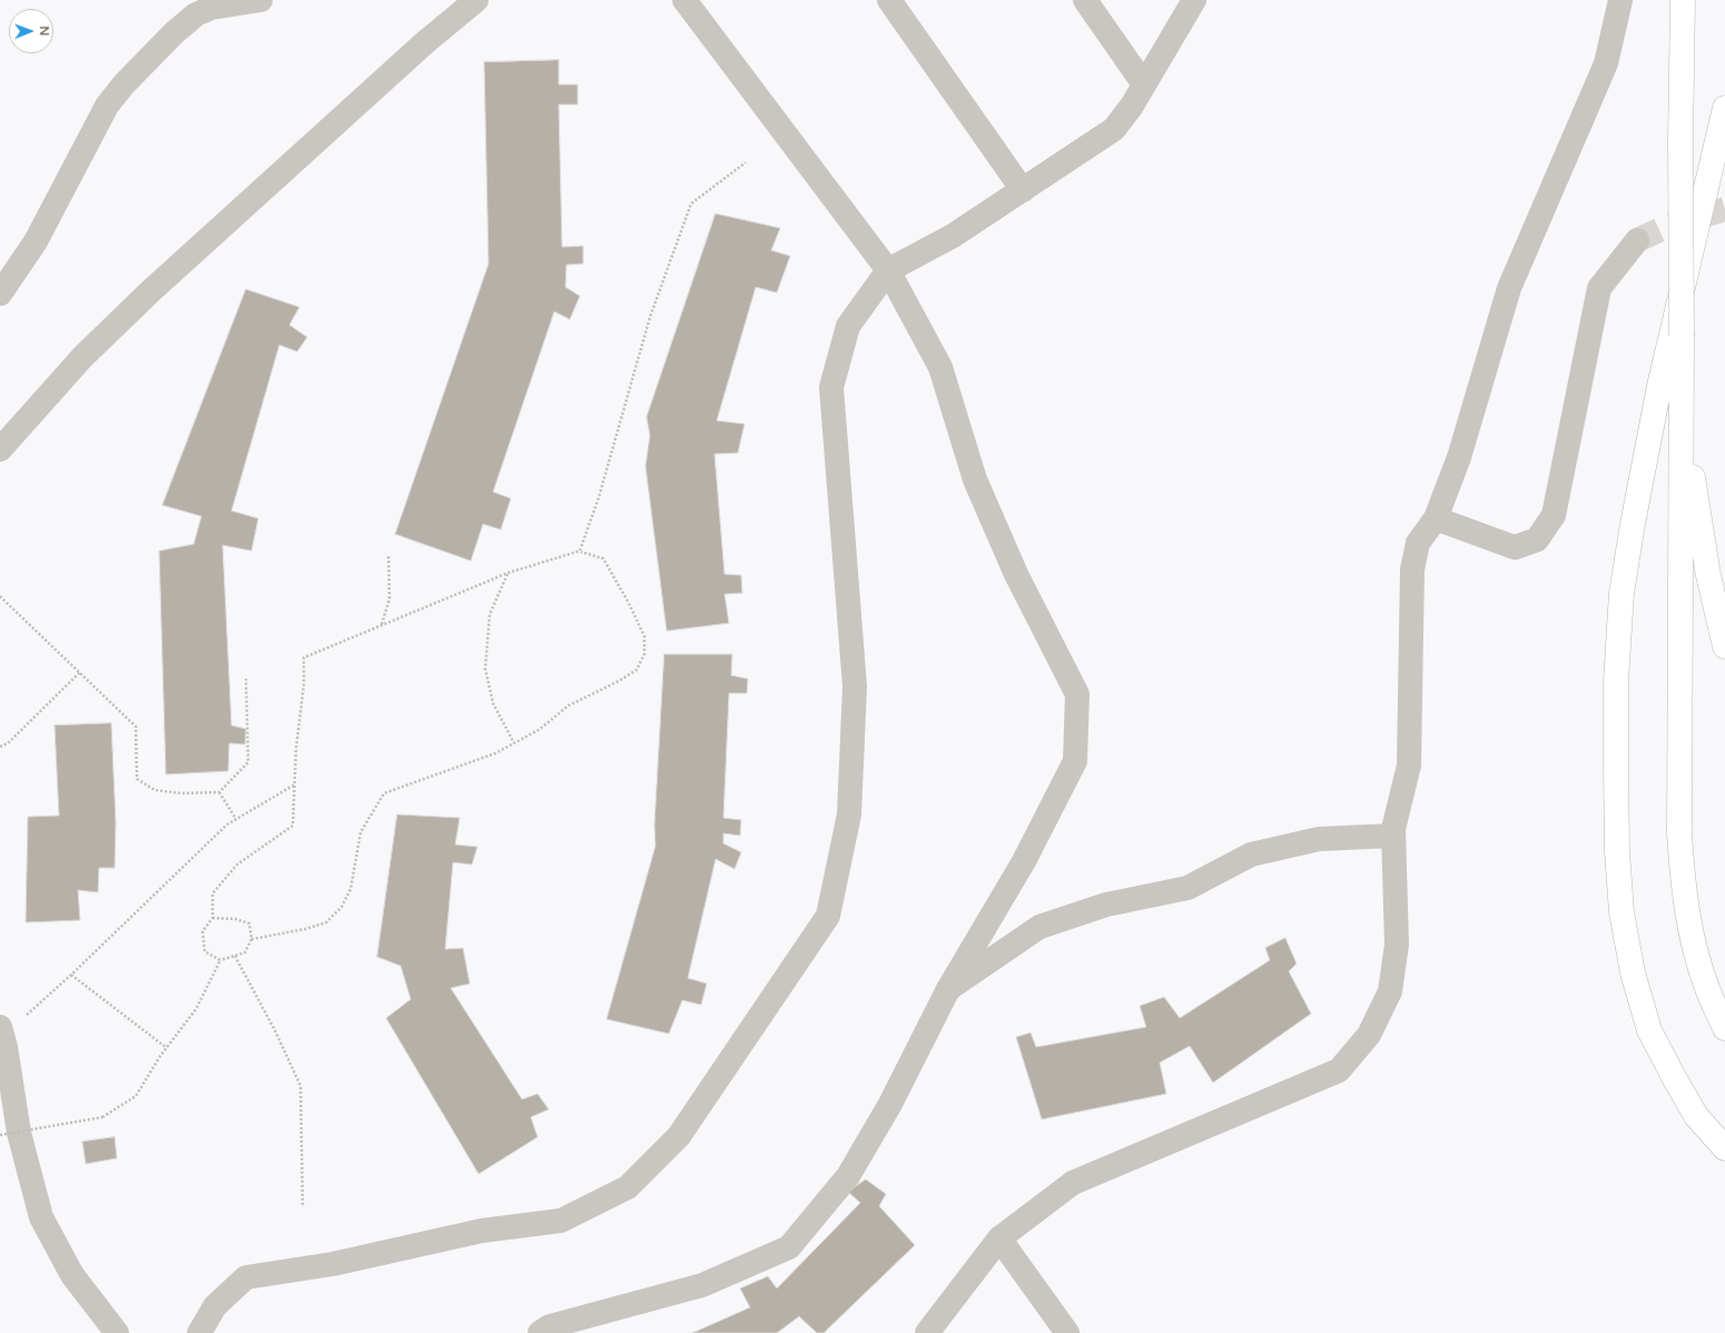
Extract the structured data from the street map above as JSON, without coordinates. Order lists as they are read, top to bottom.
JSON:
{
  "north": "right"
}
